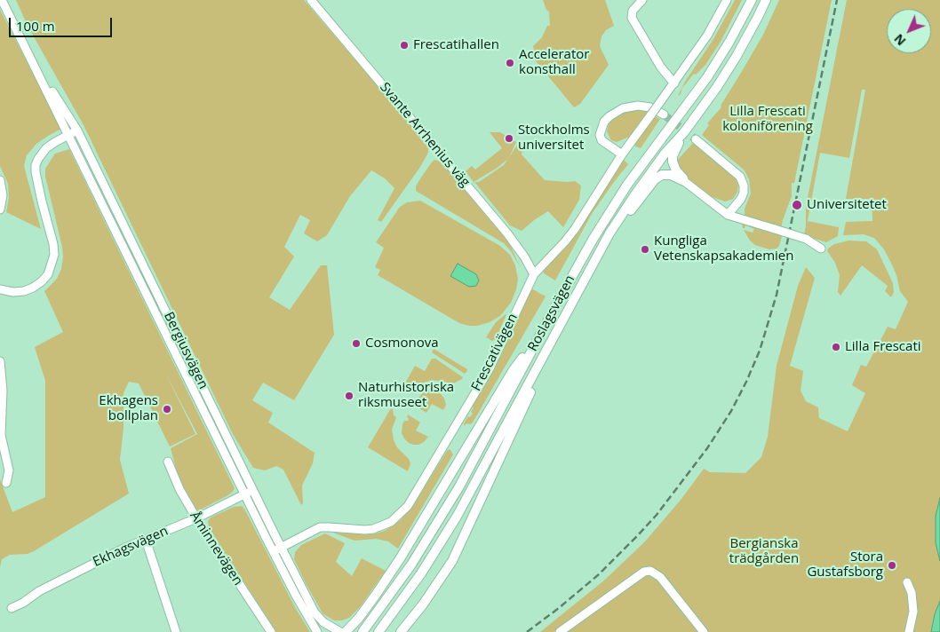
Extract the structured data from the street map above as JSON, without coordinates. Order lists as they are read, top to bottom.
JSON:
{
  "streets": {
    "main road": ["Roslagsvägen"],
    "street": [
      "Svante Arrhenius väg",
      "Bergiusvägen",
      "Frescativägen",
      "Ekhagsvägen",
      "Åminnevägen"
    ]
  },
  "crossings": [
    ["Svante Arrhenius väg", "Frescativägen"],
    ["Bergiusvägen", "Frescativägen"],
    ["Bergiusvägen", "Ekhagsvägen"],
    ["Ekhagsvägen", "Åminnevägen"]
  ],
  "parks": ["Lilla Frescati koloniförening", "Bergianska trädgården"],
  "places": [
    "Frescatihallen",
    "Accelerator konsthall",
    "Stockholms universitet",
    "Universitetet",
    "Kungliga Vetenskapsakademien",
    "Cosmonova",
    "Lilla Frescati",
    "Naturhistoriska riksmuseet",
    "Ekhagens bollplan",
    "Stora Gustafsborg"
  ],
  "scale_bar": "100 m",
  "north": "bottom left"
}
